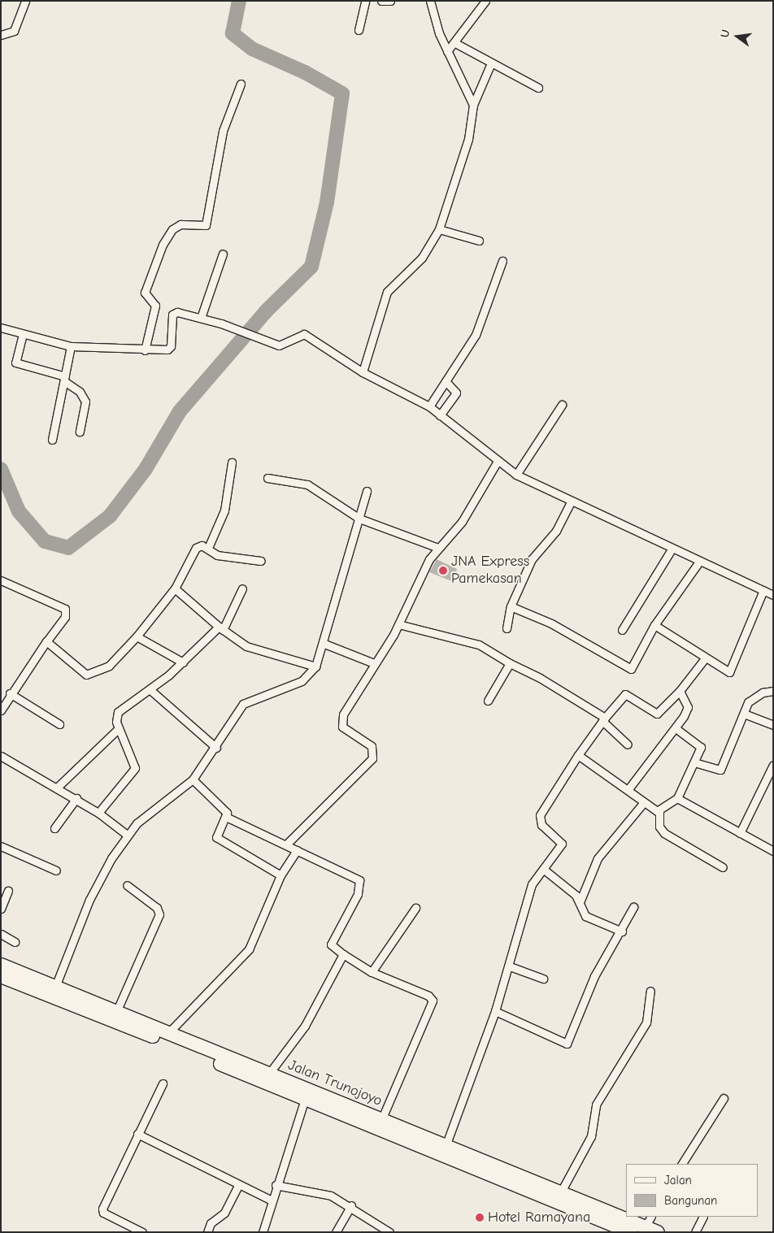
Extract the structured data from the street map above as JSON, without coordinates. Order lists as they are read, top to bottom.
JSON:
{
  "streets": {
    "highway": ["Jalan Trunojoyo"]
  },
  "places": ["JNA Express Pamekasan", "Hotel Ramayana"],
  "legend": ["Jalan", "Bangunan"],
  "north": "left"
}
